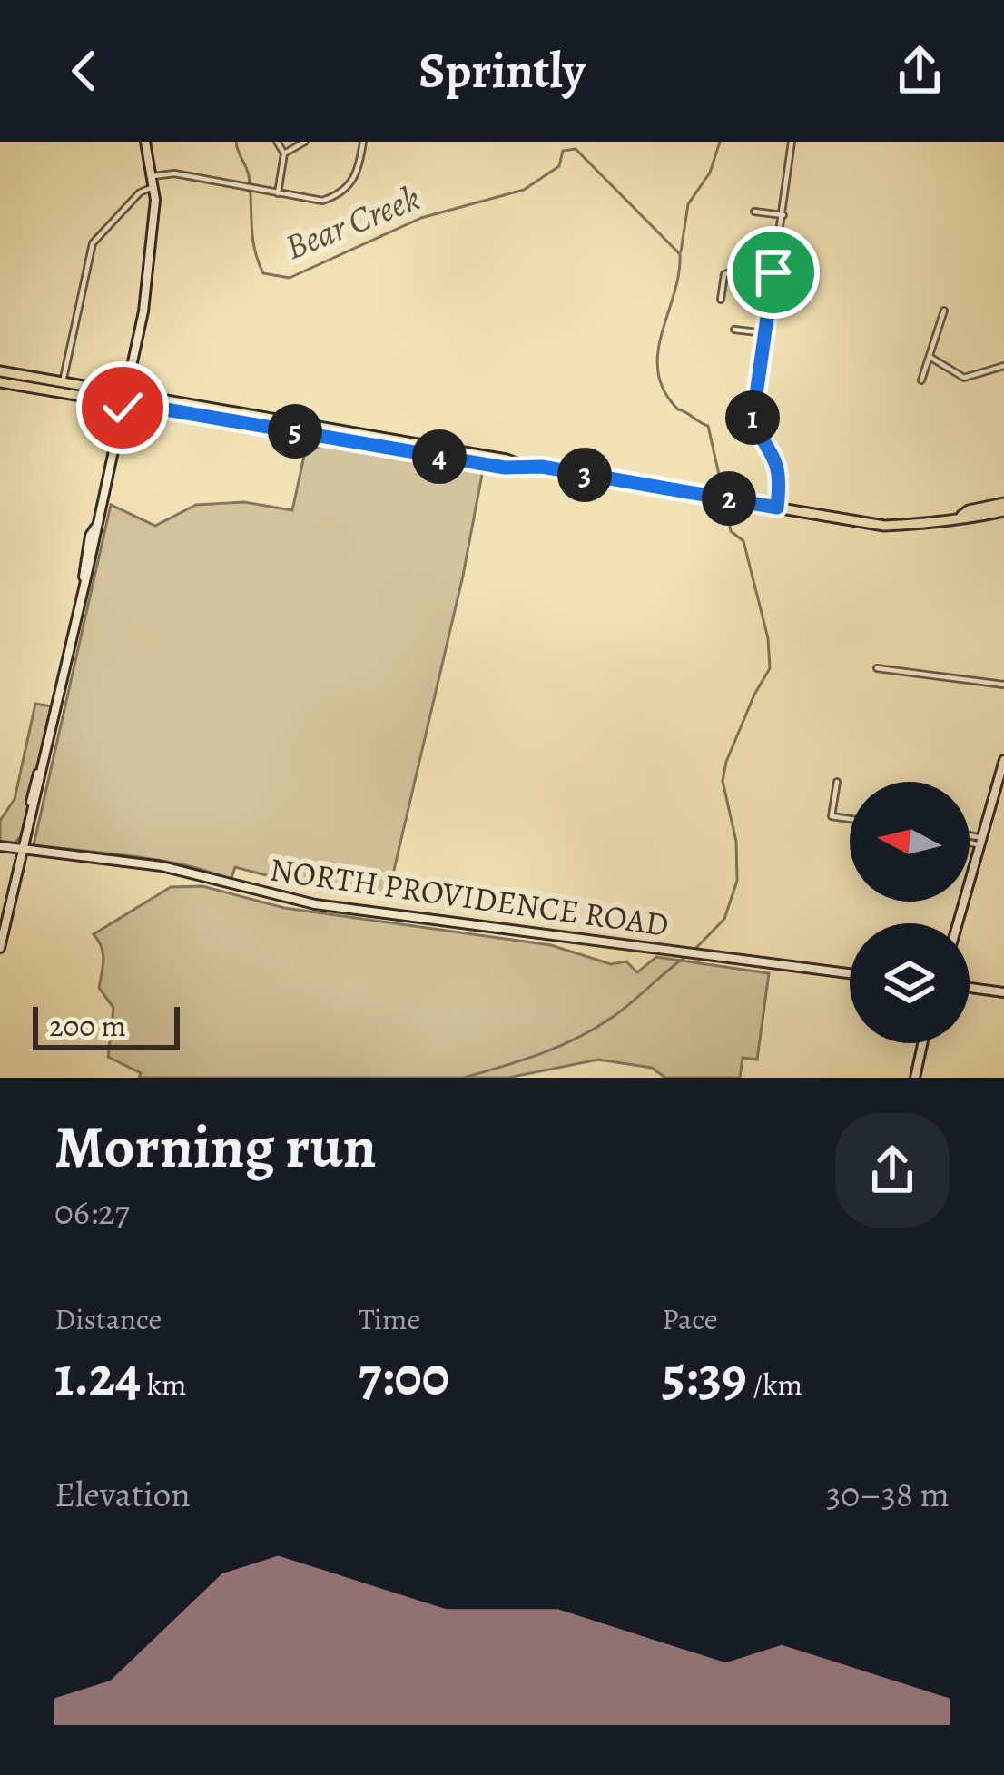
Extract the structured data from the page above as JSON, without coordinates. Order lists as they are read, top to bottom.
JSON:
{
  "streets": {
    "street": ["NORTH PROVIDENCE ROAD"]
  },
  "water": ["Bear Creek"],
  "scale_bar": "200 m",
  "north": "left",
  "page": {
    "header": "Sprintly",
    "pins": [
      "1",
      "5",
      "4",
      "3",
      "2"
    ],
    "scale": "200 m",
    "heading": ["Morning run", "06:27"],
    "stats": [
      ["Distance", "1.24 km"],
      ["Time", "7:00"],
      ["Pace", "5:39 /km"]
    ],
    "chart": ["Elevation", "30–38 m"]
  }
}
